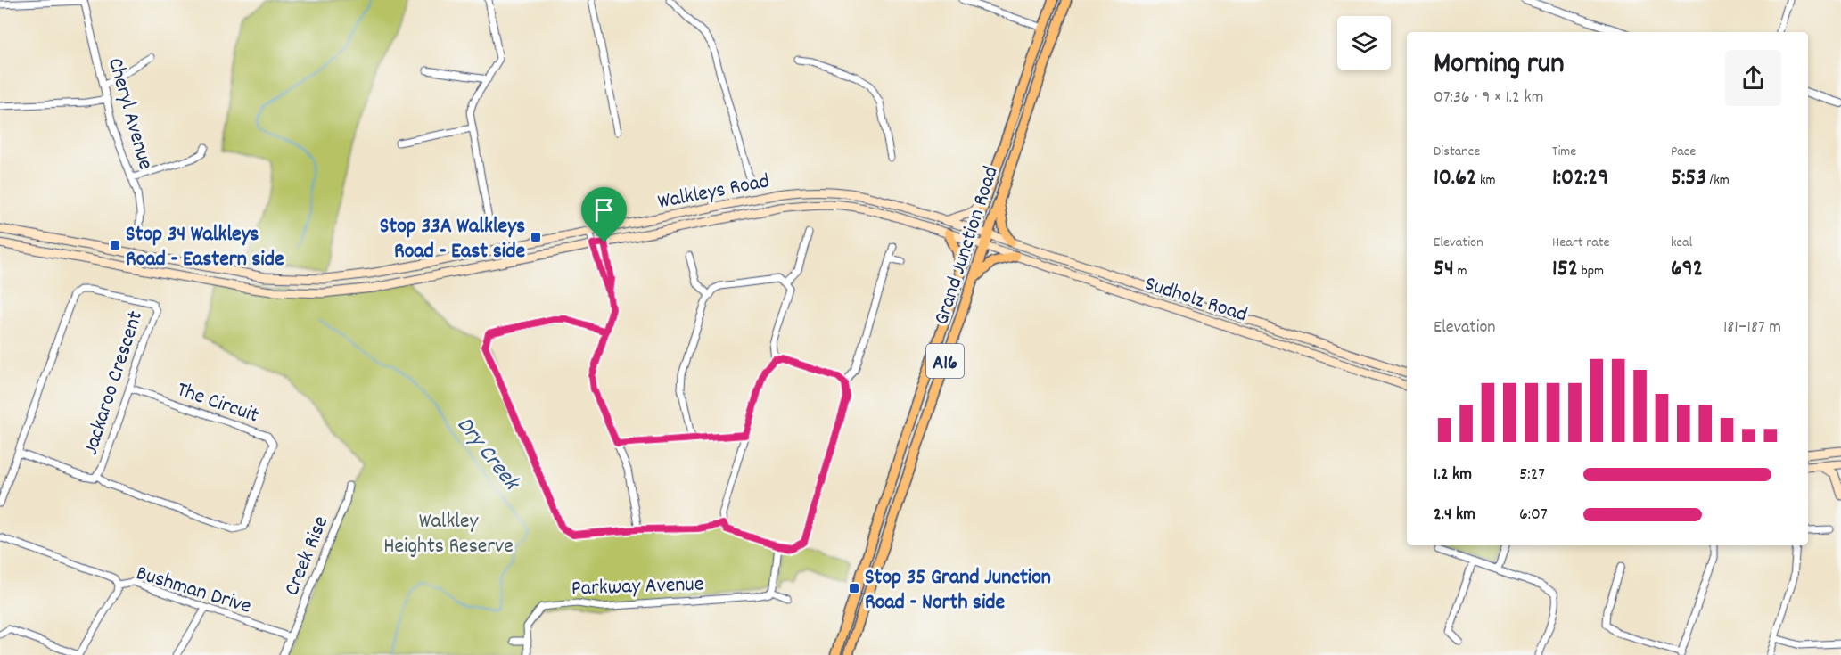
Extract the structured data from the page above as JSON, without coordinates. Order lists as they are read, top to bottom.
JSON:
{
  "streets": {
    "highway": ["Grand Junction Road", "A16"],
    "main road": ["Walkleys Road", "Sudholz Road"],
    "street": [
      "Cheryl Avenue",
      "Jackaroo Crescent",
      "The Circuit",
      "Creek Rise",
      "Parkway Avenue",
      "Bushman Drive"
    ]
  },
  "crossings": [
    ["Walkleys Road", "Grand Junction Road"],
    ["Walkleys Road", "Sudholz Road"],
    ["Grand Junction Road", "Sudholz Road"],
    ["Jackaroo Crescent", "The Circuit"],
    ["Creek Rise", "Bushman Drive"]
  ],
  "water": ["Dry Creek"],
  "parks": ["Walkley Heights Reserve"],
  "places": {
    "transit": ["Stop 33A Walkleys Road - East side", "Stop 34 Walkleys Road - Eastern side", "Stop 35 Grand Junction Road - North side"]
  },
  "page": {
    "heading": ["Morning run", "07:36 · 9 × 1.2 km"],
    "stats": [
      ["Distance", "10.62 km"],
      ["Time", "1:02:29"],
      ["Pace", "5:53 /km"],
      ["Elevation", "54 m"],
      ["Heart rate", "152 bpm"],
      ["kcal", "692"]
    ],
    "chart": ["Elevation", "181–187 m"],
    "list": [
      {
        "name": "1.2 km",
        "note": "5:27"
      },
      {
        "name": "2.4 km",
        "note": "6:07"
      }
    ]
  }
}
